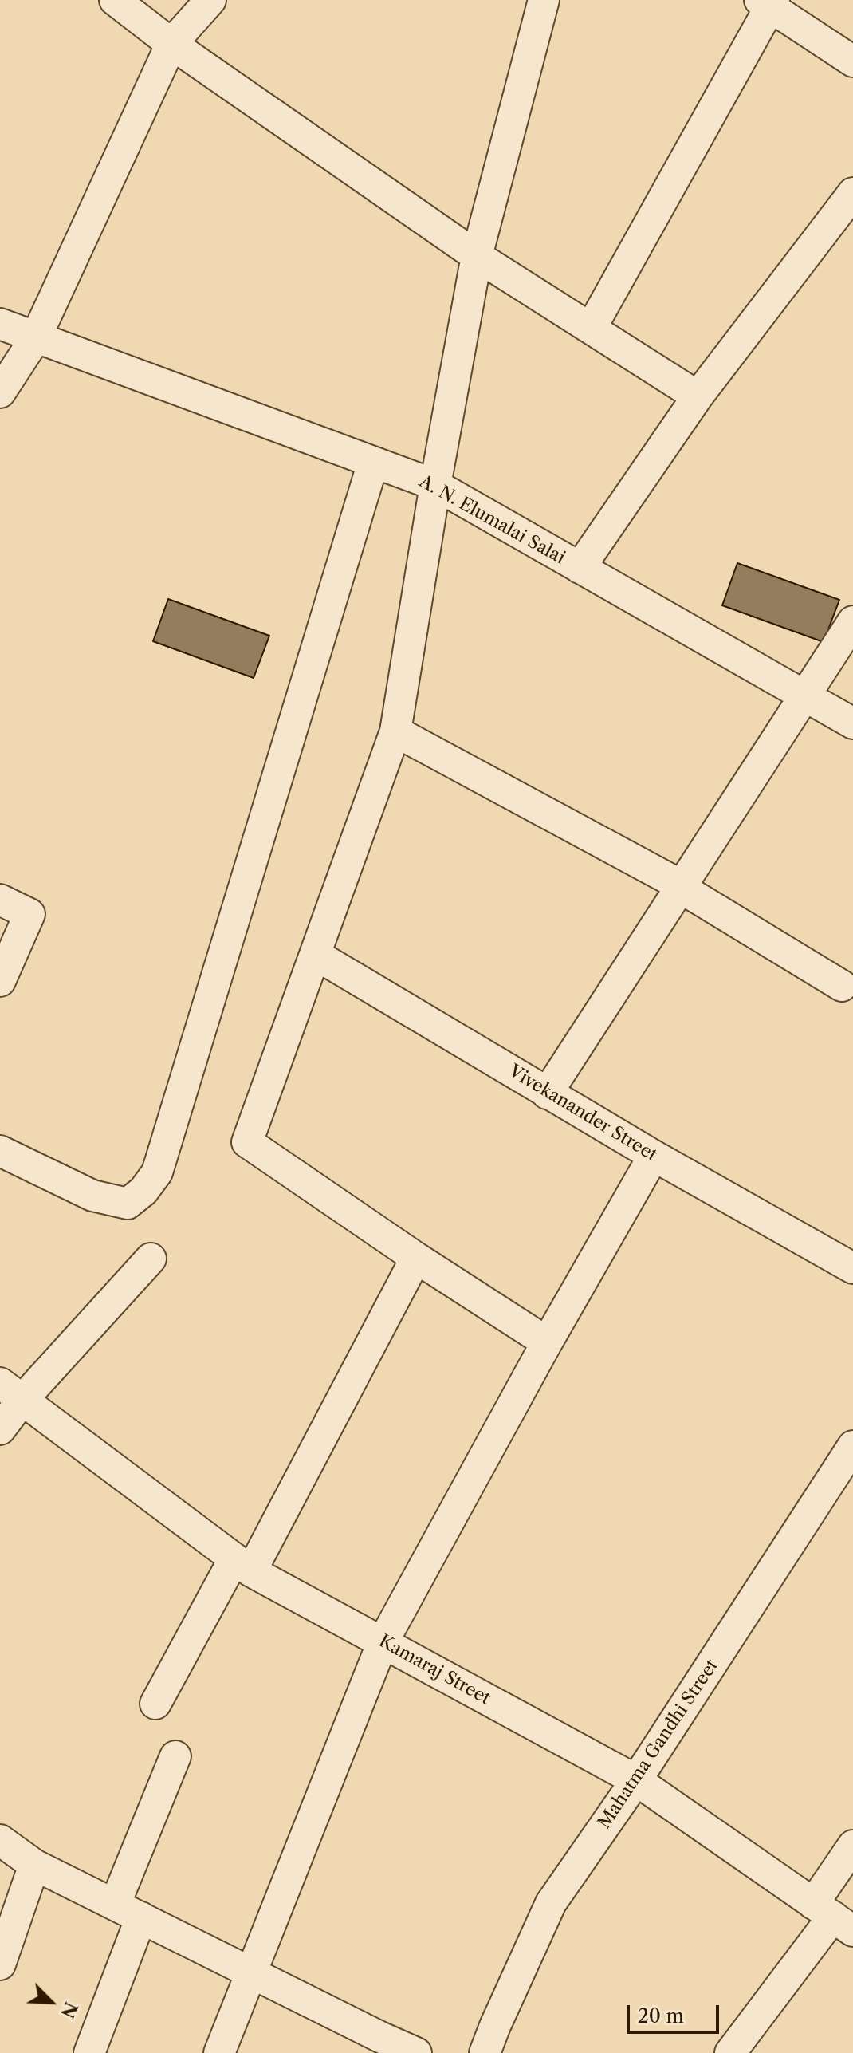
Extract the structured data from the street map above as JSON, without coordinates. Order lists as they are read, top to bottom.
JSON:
{
  "streets": {
    "street": [
      "A. N. Elumalai Salai",
      "Vivekanander Street",
      "Kamaraj Street",
      "Mahatma Gandhi Street"
    ]
  },
  "crossings": [
    ["Kamaraj Street", "Mahatma Gandhi Street"]
  ],
  "scale_bar": "20 m",
  "north": "bottom right"
}
